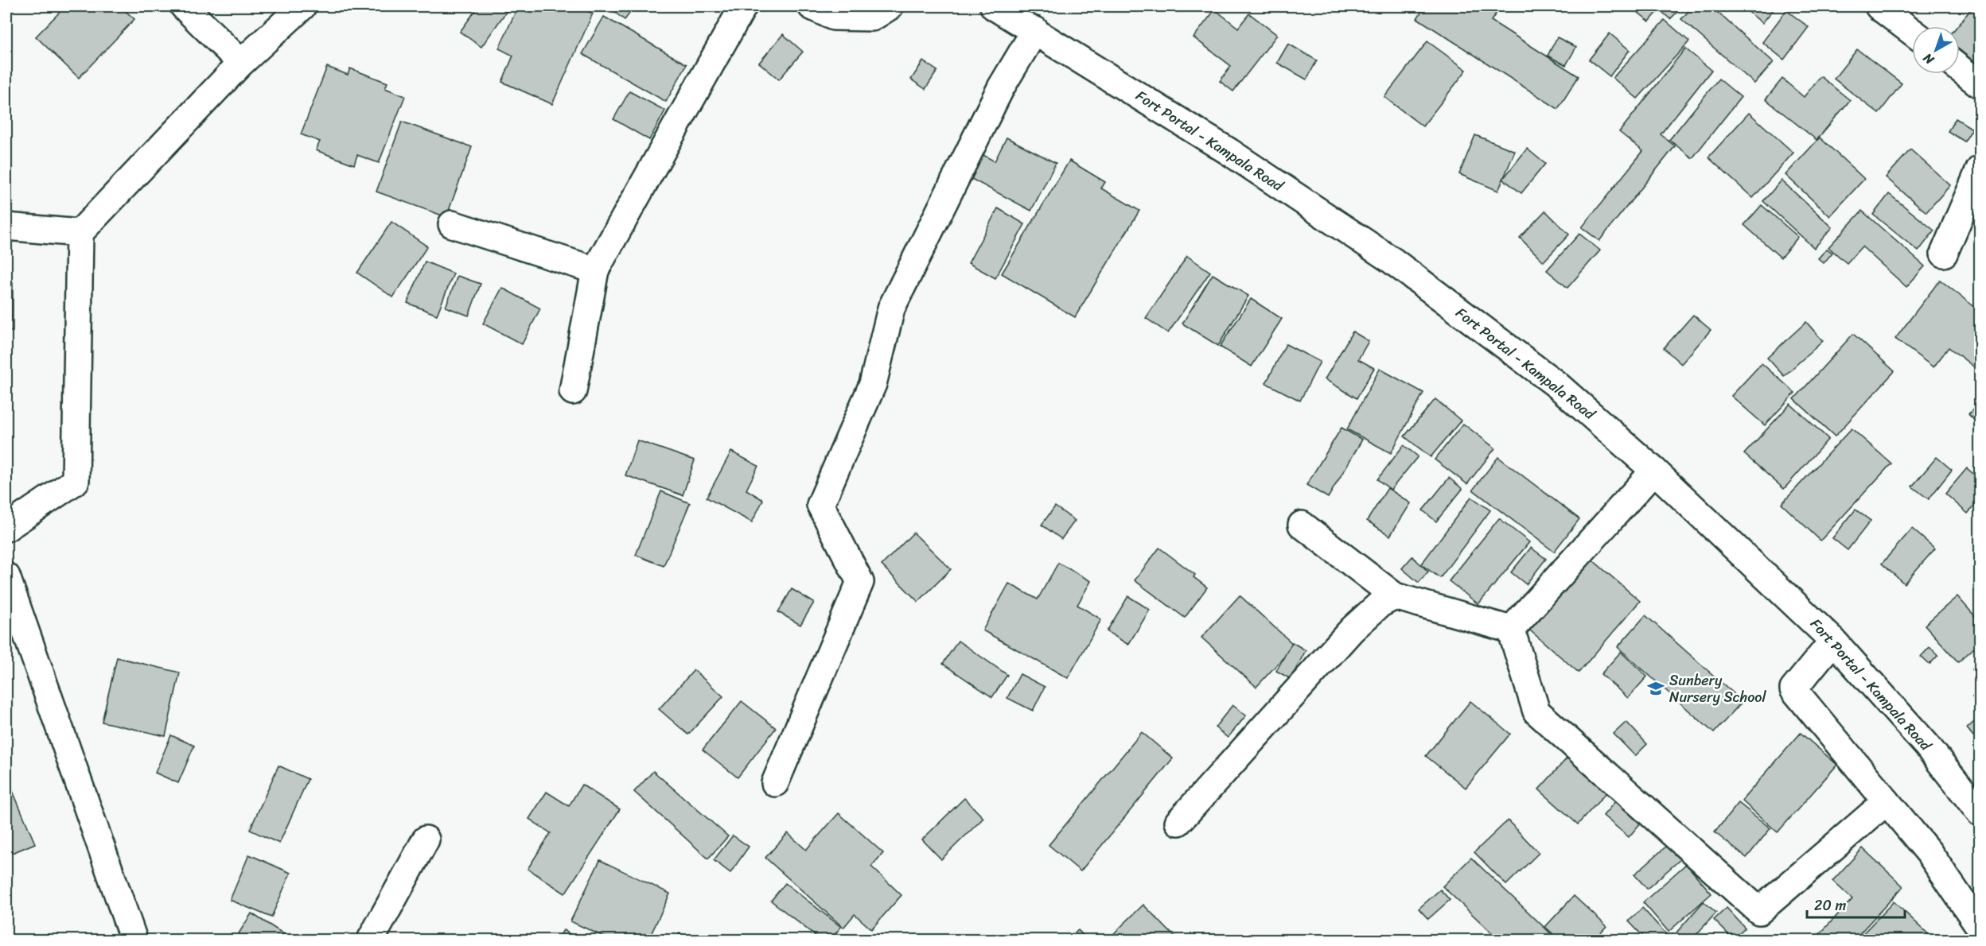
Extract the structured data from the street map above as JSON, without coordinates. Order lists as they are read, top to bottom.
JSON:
{
  "streets": {
    "street": ["Fort Portal - Kampala Road"]
  },
  "places": {
    "school or university": ["Sunbery Nursery School"]
  },
  "scale_bar": "20 m",
  "north": "bottom left"
}
